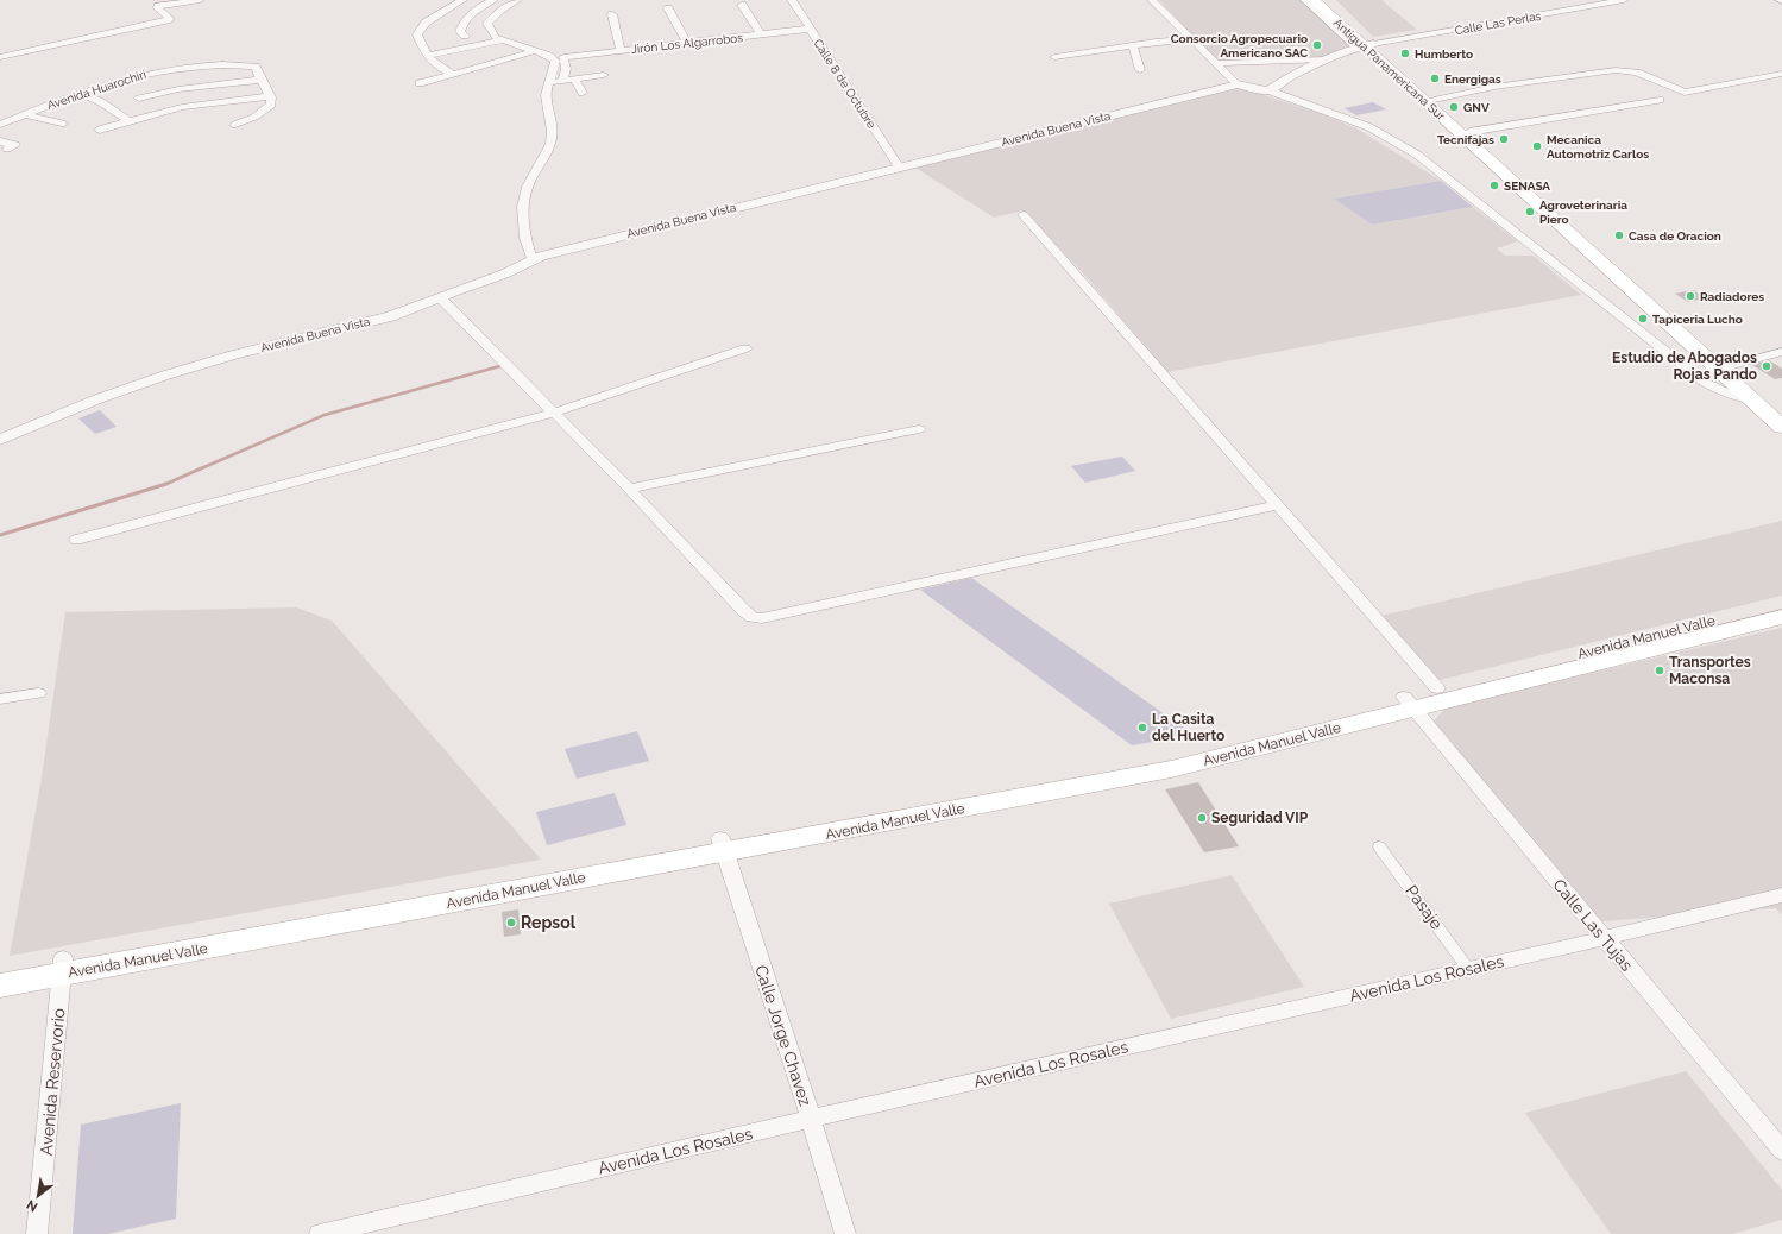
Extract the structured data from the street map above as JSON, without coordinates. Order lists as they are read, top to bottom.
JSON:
{
  "streets": {
    "main road": ["Antigua Panamericana Sur", "Avenida Manuel Valle"],
    "street": [
      "Calle Las Perlas",
      "Jirón Los Algarrobos",
      "Calle 8 de Octubre",
      "Avenida Huarochirí",
      "Avenida Buena Vista",
      "Pasaje",
      "Calle Las Tujas",
      "Avenida Los Rosales",
      "Calle Jorge Chavez",
      "Avenida Reservorio"
    ]
  },
  "crossings": [
    ["Calle Las Perlas", "Antigua Panamericana Sur"],
    ["Jirón Los Algarrobos", "Calle 8 de Octubre"],
    ["Calle 8 de Octubre", "Avenida Buena Vista"],
    ["Avenida Manuel Valle", "Calle Las Tujas"],
    ["Avenida Manuel Valle", "Calle Jorge Chavez"],
    ["Avenida Manuel Valle", "Avenida Reservorio"],
    ["Pasaje", "Avenida Los Rosales"],
    ["Calle Las Tujas", "Avenida Los Rosales"],
    ["Avenida Los Rosales", "Calle Jorge Chavez"]
  ],
  "places": [
    "Consorcio Agropecuario Americano SAC",
    "Humberto",
    "Energigas",
    "GNV",
    "Tecnifajas",
    "Mecanica Automotriz Carlos",
    "SENASA",
    "Agroveterinaria Piero",
    "Casa de Oracion",
    "Radiadores",
    "Tapiceria Lucho",
    "Estudio de Abogados Rojas Pando",
    "Transportes Maconsa",
    "La Casita del Huerto",
    "Seguridad VIP",
    "Repsol"
  ],
  "north": "bottom left"
}
